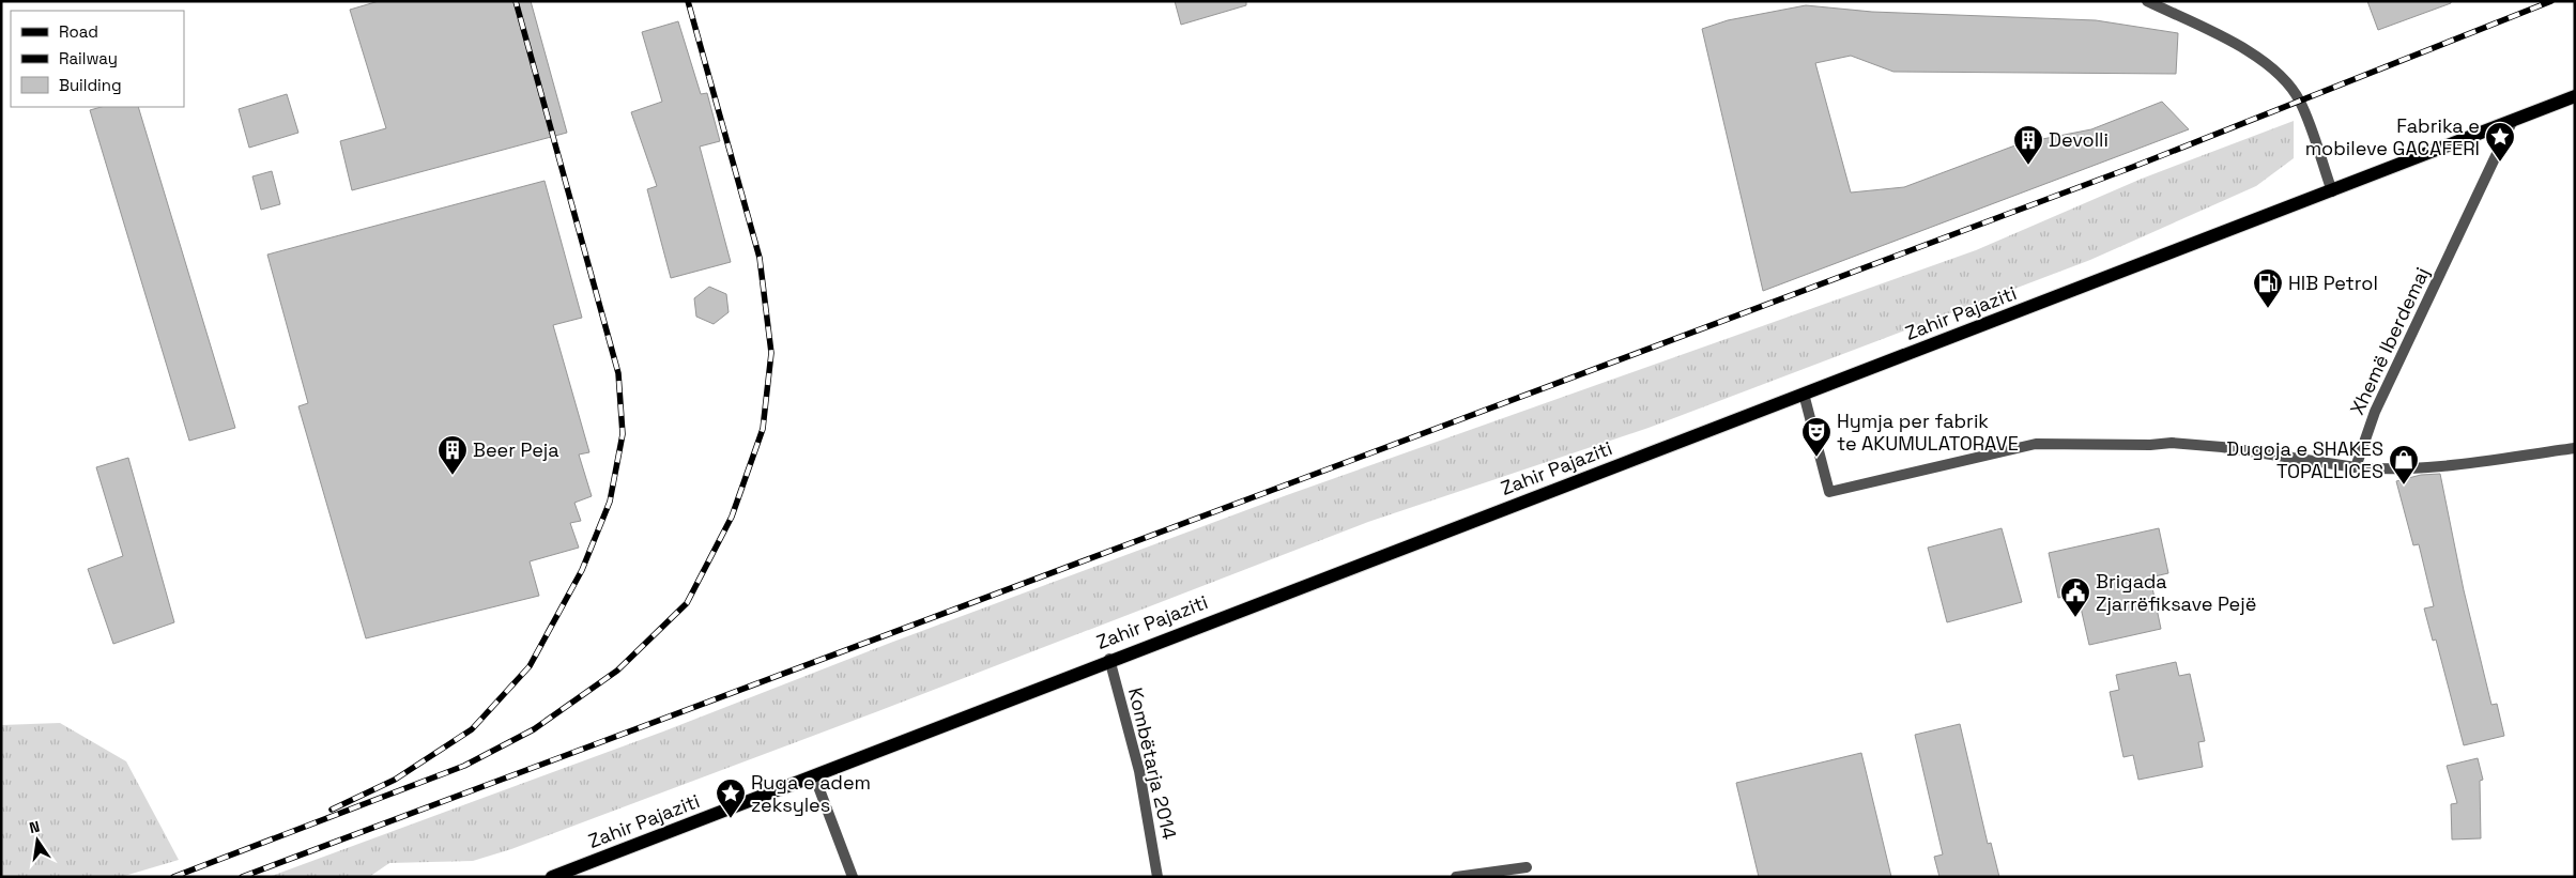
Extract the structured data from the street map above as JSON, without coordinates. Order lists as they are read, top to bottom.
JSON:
{
  "streets": {
    "main road": ["Zahir Pajaziti"],
    "street": ["Xhemë Iberdemaj", "Kombëtarja 2014"]
  },
  "crossings": [
    ["Zahir Pajaziti", "Xhemë Iberdemaj"],
    ["Zahir Pajaziti", "Kombëtarja 2014"]
  ],
  "places": {
    "place": ["Fabrika e mobileve GACAFERI", "Ruga e adem zeksyles"],
    "building": ["Devolli", "Beer Peja"],
    "fuel station": ["HIB Petrol"],
    "theatre": ["Hymja per fabrik te AKUMULATORAVE"],
    "shop": ["Dugoja e SHAKES TOPALLICES"],
    "public building": ["Brigada Zjarrëfiksave Pejë"]
  },
  "legend": ["Road", "Railway", "Building"],
  "north": "top"
}
